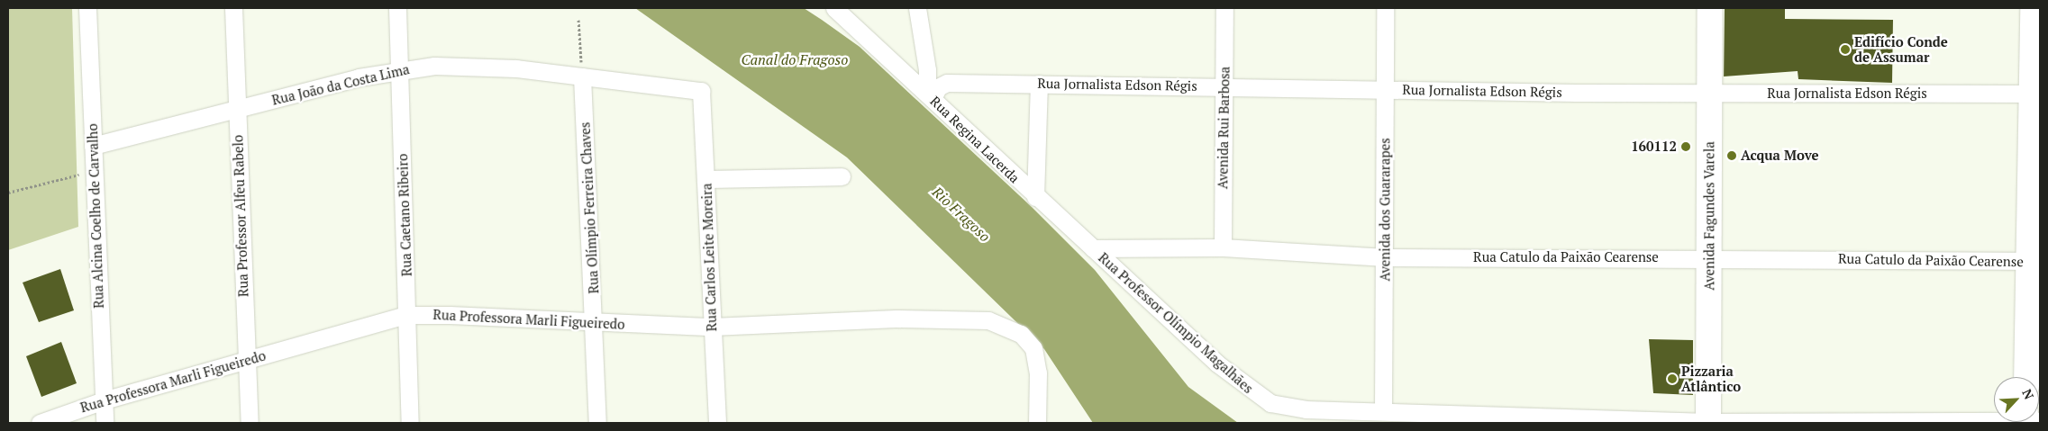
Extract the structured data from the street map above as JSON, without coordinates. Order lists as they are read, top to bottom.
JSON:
{
  "streets": {
    "main road": ["Avenida Fagundes Varela"],
    "street": [
      "Rua João da Costa Lima",
      "Rua Jornalista Edson Régis",
      "Avenida Rui Barbosa",
      "Rua Regina Lacerda",
      "Rua Olímpio Ferreira Chaves",
      "Avenida dos Guararapes",
      "Rua Caetano Ribeiro",
      "Rua Alcina Coelho de Carvalho",
      "Rua Professor Alfeu Rabelo",
      "Rua Carlos Leite Moreira",
      "Rua Catulo da Paixão Cearense",
      "Rua Professora Marli Figueiredo",
      "Rua Professor Olímpio Magalhães"
    ]
  },
  "crossings": [
    ["Rua João da Costa Lima", "Rua Olímpio Ferreira Chaves"],
    ["Rua João da Costa Lima", "Rua Caetano Ribeiro"],
    ["Rua João da Costa Lima", "Rua Alcina Coelho de Carvalho"],
    ["Rua João da Costa Lima", "Rua Professor Alfeu Rabelo"],
    ["Rua João da Costa Lima", "Rua Carlos Leite Moreira"],
    ["Rua Jornalista Edson Régis", "Avenida Rui Barbosa"],
    ["Rua Jornalista Edson Régis", "Rua Regina Lacerda"],
    ["Rua Jornalista Edson Régis", "Avenida dos Guararapes"],
    ["Rua Jornalista Edson Régis", "Avenida Fagundes Varela"],
    ["Avenida Rui Barbosa", "Rua Catulo da Paixão Cearense"],
    ["Rua Regina Lacerda", "Rua Catulo da Paixão Cearense"],
    ["Rua Regina Lacerda", "Rua Professor Olímpio Magalhães"],
    ["Rua Olímpio Ferreira Chaves", "Rua Professora Marli Figueiredo"],
    ["Avenida dos Guararapes", "Rua Catulo da Paixão Cearense"],
    ["Avenida dos Guararapes", "Rua Professor Olímpio Magalhães"],
    ["Rua Caetano Ribeiro", "Rua Professora Marli Figueiredo"],
    ["Rua Alcina Coelho de Carvalho", "Rua Professora Marli Figueiredo"],
    ["Rua Professor Alfeu Rabelo", "Rua Professora Marli Figueiredo"],
    ["Avenida Fagundes Varela", "Rua Catulo da Paixão Cearense"],
    ["Avenida Fagundes Varela", "Rua Professor Olímpio Magalhães"],
    ["Rua Carlos Leite Moreira", "Rua Professora Marli Figueiredo"],
    ["Rua Catulo da Paixão Cearense", "Rua Professor Olímpio Magalhães"]
  ],
  "water": ["Canal do Fragoso", "Rio Fragoso"],
  "places": [
    "Edifício Conde de Assumar",
    "160112",
    "Acqua Move",
    "Pizzaria Atlântico"
  ],
  "north": "top right"
}
